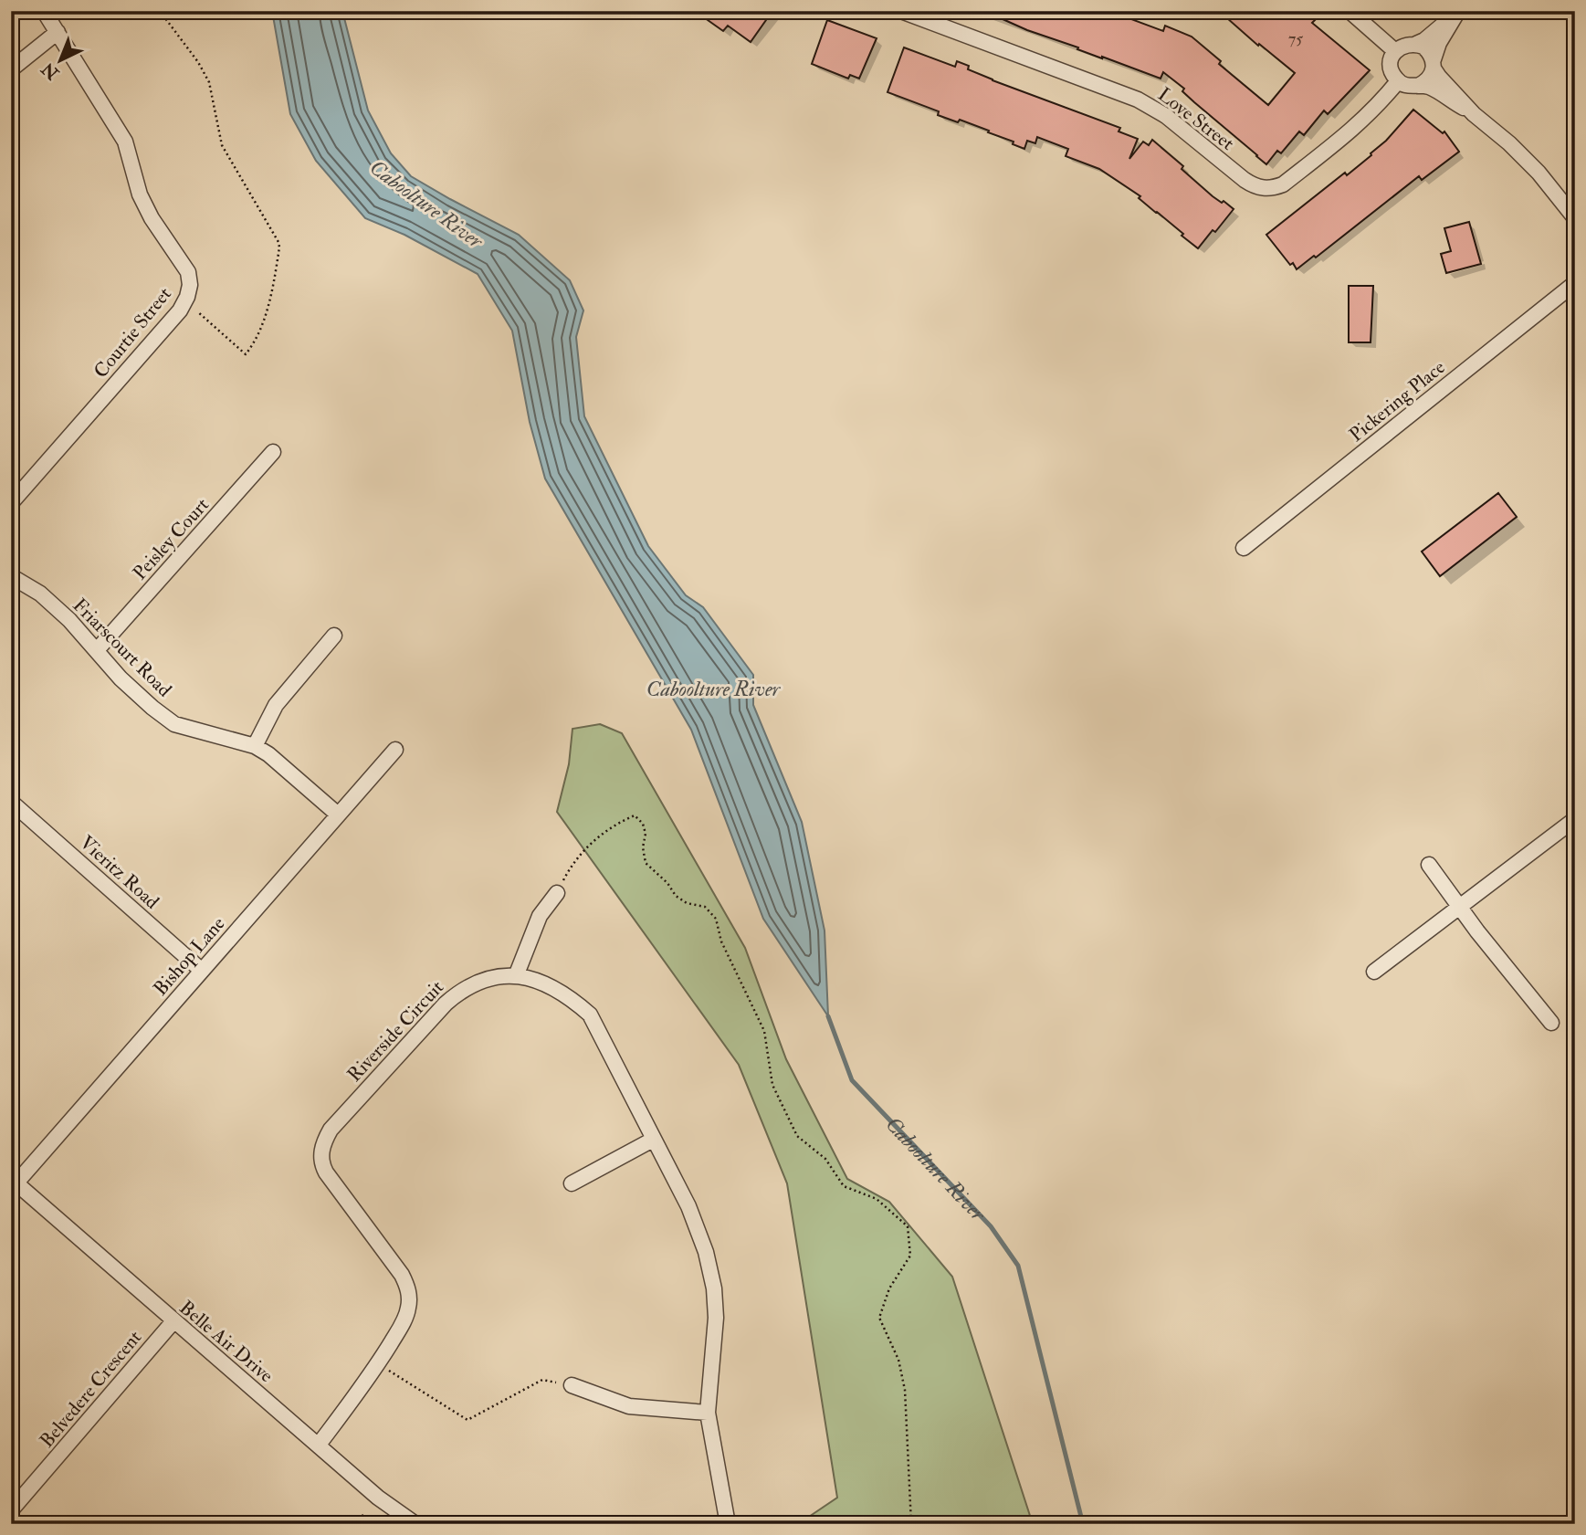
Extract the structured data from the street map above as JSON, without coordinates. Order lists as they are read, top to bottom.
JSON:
{
  "streets": {
    "street": [
      "Love Street",
      "Courtie Street",
      "Pickering Place",
      "Peisley Court",
      "Friarscourt Road",
      "Vieritz Road",
      "Bishop Lane",
      "Riverside Circuit",
      "Belle Air Drive",
      "Belvedere Crescent"
    ]
  },
  "crossings": [
    ["Peisley Court", "Friarscourt Road"],
    ["Friarscourt Road", "Bishop Lane"],
    ["Vieritz Road", "Bishop Lane"],
    ["Bishop Lane", "Belle Air Drive"],
    ["Riverside Circuit", "Belle Air Drive"],
    ["Belle Air Drive", "Belvedere Crescent"]
  ],
  "water": ["Caboolture River"],
  "house_numbers": ["75"],
  "north": "bottom left"
}
